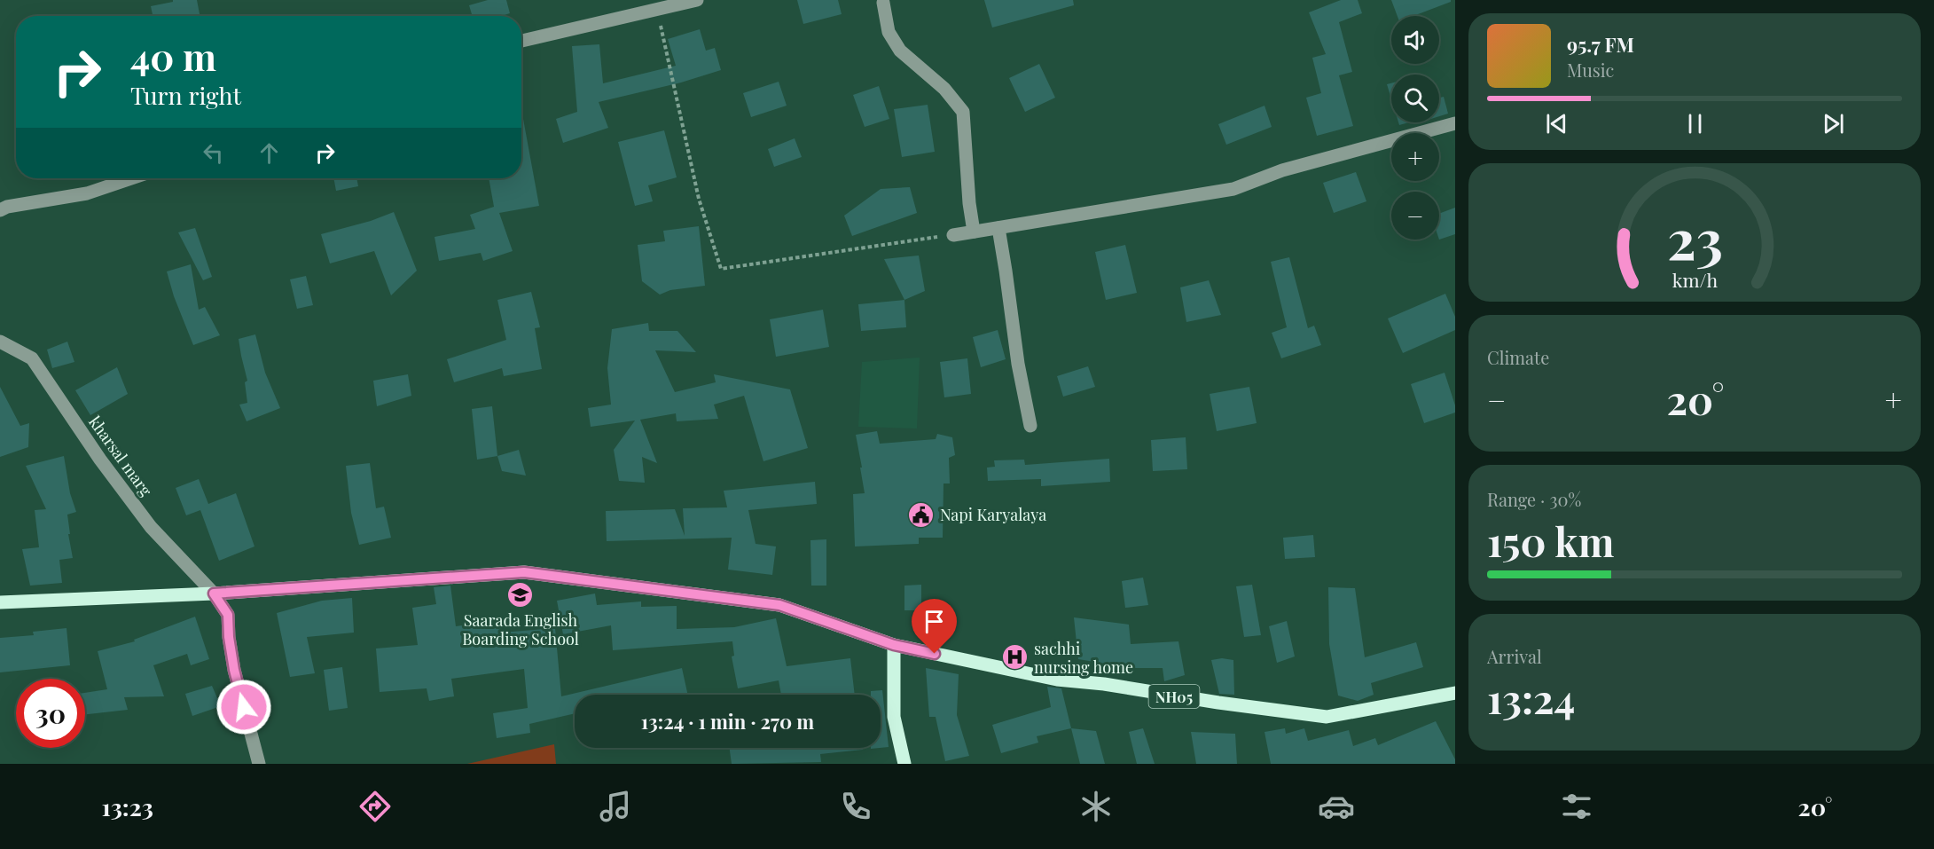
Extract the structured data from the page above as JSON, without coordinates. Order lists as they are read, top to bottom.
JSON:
{
  "streets": {
    "main road": ["NH05"],
    "street": ["kharsal marg"]
  },
  "crossings": [
    ["kharsal marg", "NH05"]
  ],
  "places": {
    "public building": ["Napi Karyalaya"],
    "school or university": ["Saarada English Boarding School"],
    "hospital": ["sachhi nursing home"]
  },
  "page": {
    "map_buttons": ["+", "−"],
    "turn": ["40 m", "Turn right"],
    "song": ["95.7 FM", "Music"],
    "tile": [
      "Climate",
      ["Range · 30%", "150 km"],
      ["Arrival", "13:24"]
    ],
    "heat": ["−", "20°", "+"],
    "limit": "30",
    "trip": "13:24 · 1 min · 270 m",
    "tabs": ["13:23", "20°"],
    "gauge": ["23", "km/h"]
  }
}
